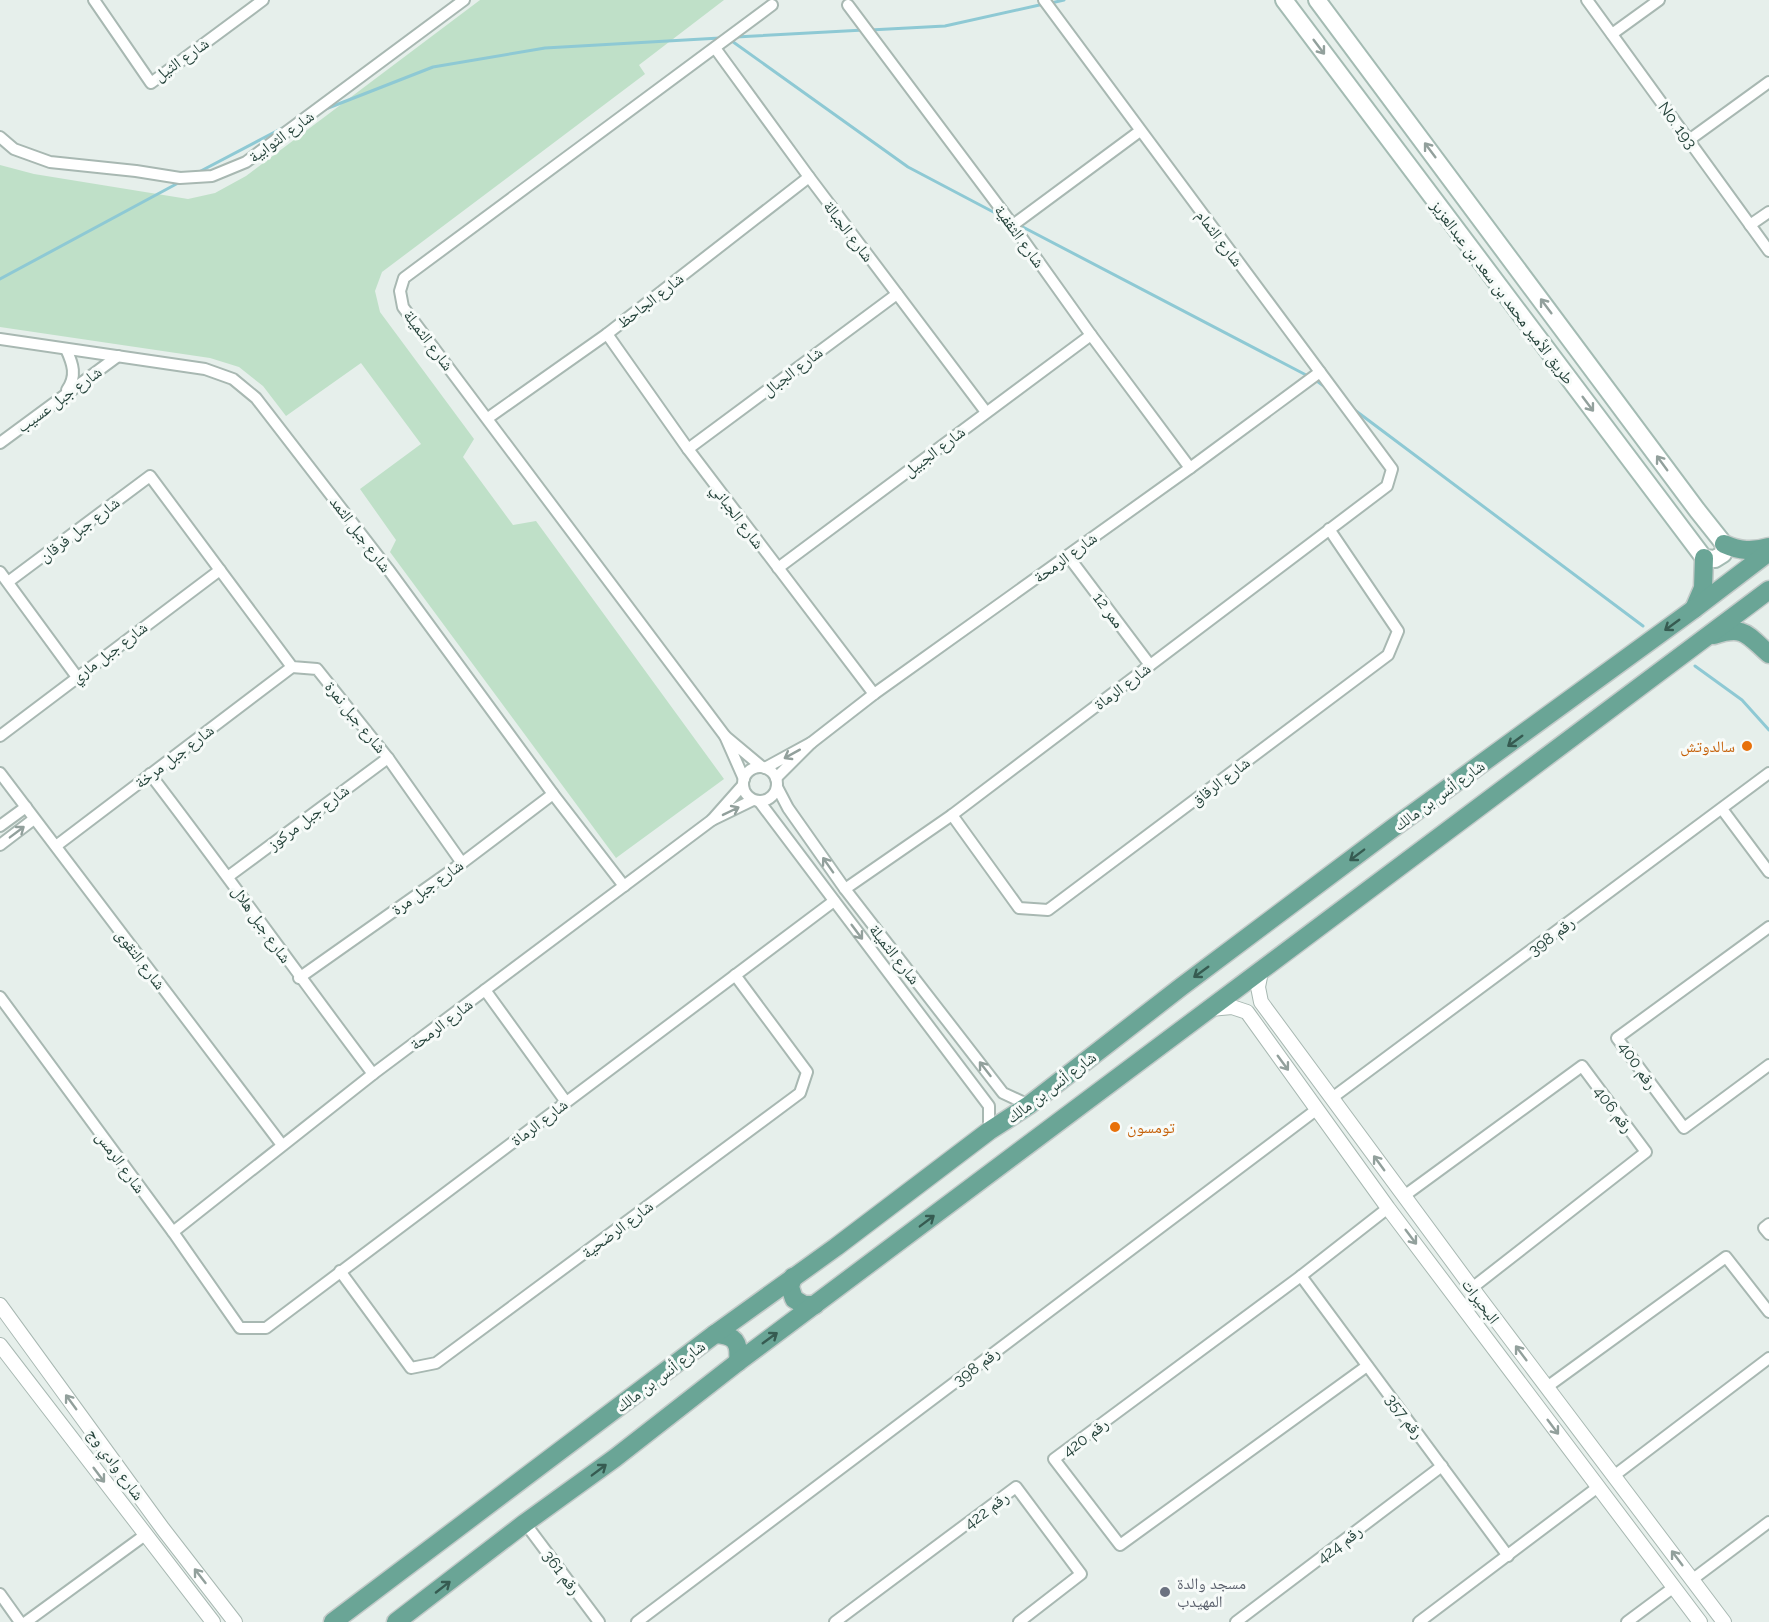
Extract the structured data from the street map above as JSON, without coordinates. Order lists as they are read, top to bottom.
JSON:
{
  "streets": {
    "main road": ["طريق الأمير محمد بن سعد بن عبدالعزيز", "شارع أنس بن مالك"],
    "street": [
      "شارع الثيل",
      "No. 193",
      "شارع الثوابية",
      "شارع الجبالة",
      "شارع الثقفية",
      "شارع الثمام",
      "شارع الجاحظ",
      "شارع الثميلة",
      "شارع الجبال",
      "شارع جبل عسيب",
      "شارع الجبيل",
      "شارع الجباني",
      "شارع جبل فرقان",
      "شارع جبل الثمد",
      "شارع الرمحة",
      "ممر 12",
      "شارع جبل ماري",
      "شارع الرماة",
      "شارع جبل نمرة",
      "شارع جبل مرخة",
      "شارع الرقاق",
      "شارع جبل مركوز",
      "شارع جبل مرة",
      "شارع جبل هلال",
      "رقم 398",
      "شارع التقوى",
      "رقم 400",
      "رقم 406",
      "شارع الرمس",
      "شارع الرضحية",
      "البحيرات",
      "رقم 357",
      "رقم 420",
      "شارع وادي وج",
      "رقم 422",
      "رقم 424",
      "رقم 361"
    ]
  },
  "crossings": [
    ["شارع الجبالة", "شارع الجاحظ"],
    ["شارع الجبالة", "شارع الثميلة"],
    ["شارع الجبالة", "شارع الجبال"],
    ["شارع الجبالة", "شارع الجبيل"],
    ["شارع الثقفية", "شارع الجبيل"],
    ["شارع الثقفية", "شارع الرمحة"],
    ["شارع الثمام", "شارع الرمحة"],
    ["شارع الثمام", "شارع الرماة"],
    ["شارع الجاحظ", "شارع الثميلة"],
    ["شارع الجاحظ", "شارع الجباني"],
    ["شارع الثميلة", "شارع الرماة"],
    ["شارع الثميلة", "شارع أنس بن مالك"],
    ["شارع الجبال", "شارع الجباني"],
    ["شارع جبل عسيب", "شارع جبل الثمد"],
    ["شارع الجبيل", "شارع الجباني"],
    ["شارع الجباني", "شارع الرمحة"],
    ["شارع جبل فرقان", "شارع جبل ماري"],
    ["شارع جبل الثمد", "شارع الرمحة"],
    ["شارع جبل الثمد", "شارع جبل مرة"],
    ["شارع الرمحة", "ممر 12"],
    ["شارع الرمحة", "شارع جبل هلال"],
    ["شارع الرمحة", "شارع التقوى"],
    ["شارع الرمحة", "شارع الرمس"],
    ["ممر 12", "شارع الرماة"],
    ["شارع الرماة", "شارع الرقاق"],
    ["شارع الرماة", "شارع الرمس"],
    ["شارع الرماة", "شارع الرضحية"],
    ["شارع جبل نمرة", "شارع جبل مرخة"],
    ["شارع جبل نمرة", "شارع جبل مركوز"],
    ["شارع جبل نمرة", "شارع جبل مرة"],
    ["شارع جبل مرخة", "شارع جبل هلال"],
    ["شارع جبل مرخة", "شارع التقوى"],
    ["شارع أنس بن مالك", "البحيرات"],
    ["شارع أنس بن مالك", "رقم 361"],
    ["شارع جبل مركوز", "شارع جبل هلال"],
    ["شارع جبل مرة", "شارع جبل هلال"],
    ["رقم 398", "البحيرات"],
    ["رقم 406", "البحيرات"],
    ["البحيرات", "رقم 420"],
    ["رقم 357", "رقم 420"],
    ["رقم 357", "رقم 424"]
  ],
  "places": ["سالدوتش", "تومسون", "مسجد والدة المهيدب"]
}
